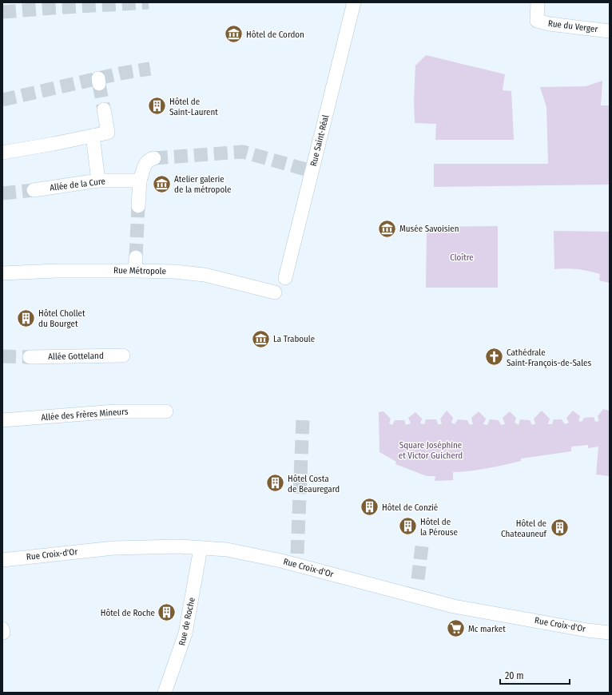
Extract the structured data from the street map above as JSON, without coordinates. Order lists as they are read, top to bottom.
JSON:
{
  "streets": {
    "street": [
      "Rue du Verger",
      "Rue Saint-Réal",
      "Allée de la Cure",
      "Rue Métropole",
      "Allée Gotteland",
      "Allée des Frères Mineurs",
      "Rue Croix-d'Or",
      "Rue de Roche"
    ]
  },
  "crossings": [
    ["Rue Croix-d'Or", "Rue de Roche"]
  ],
  "parks": ["Cloître", "Square Joséphine et Victor Guicherd"],
  "places": {
    "museum": [
      "Hôtel de Cordon",
      "Atelier galerie de la métropole",
      "Musée Savoisien",
      "La Traboule"
    ],
    "building": [
      "Hôtel de Saint-Laurent",
      "Hôtel Chollet du Bourget",
      "Hôtel Costa de Beauregard",
      "Hôtel de Conzié",
      "Hôtel de la Pérouse",
      "Hôtel de Chateauneuf",
      "Hôtel de Roche"
    ],
    "church": ["Cathédrale Saint-François-de-Sales"],
    "supermarket": ["Mc market"]
  },
  "scale_bar": "20 m"
}
